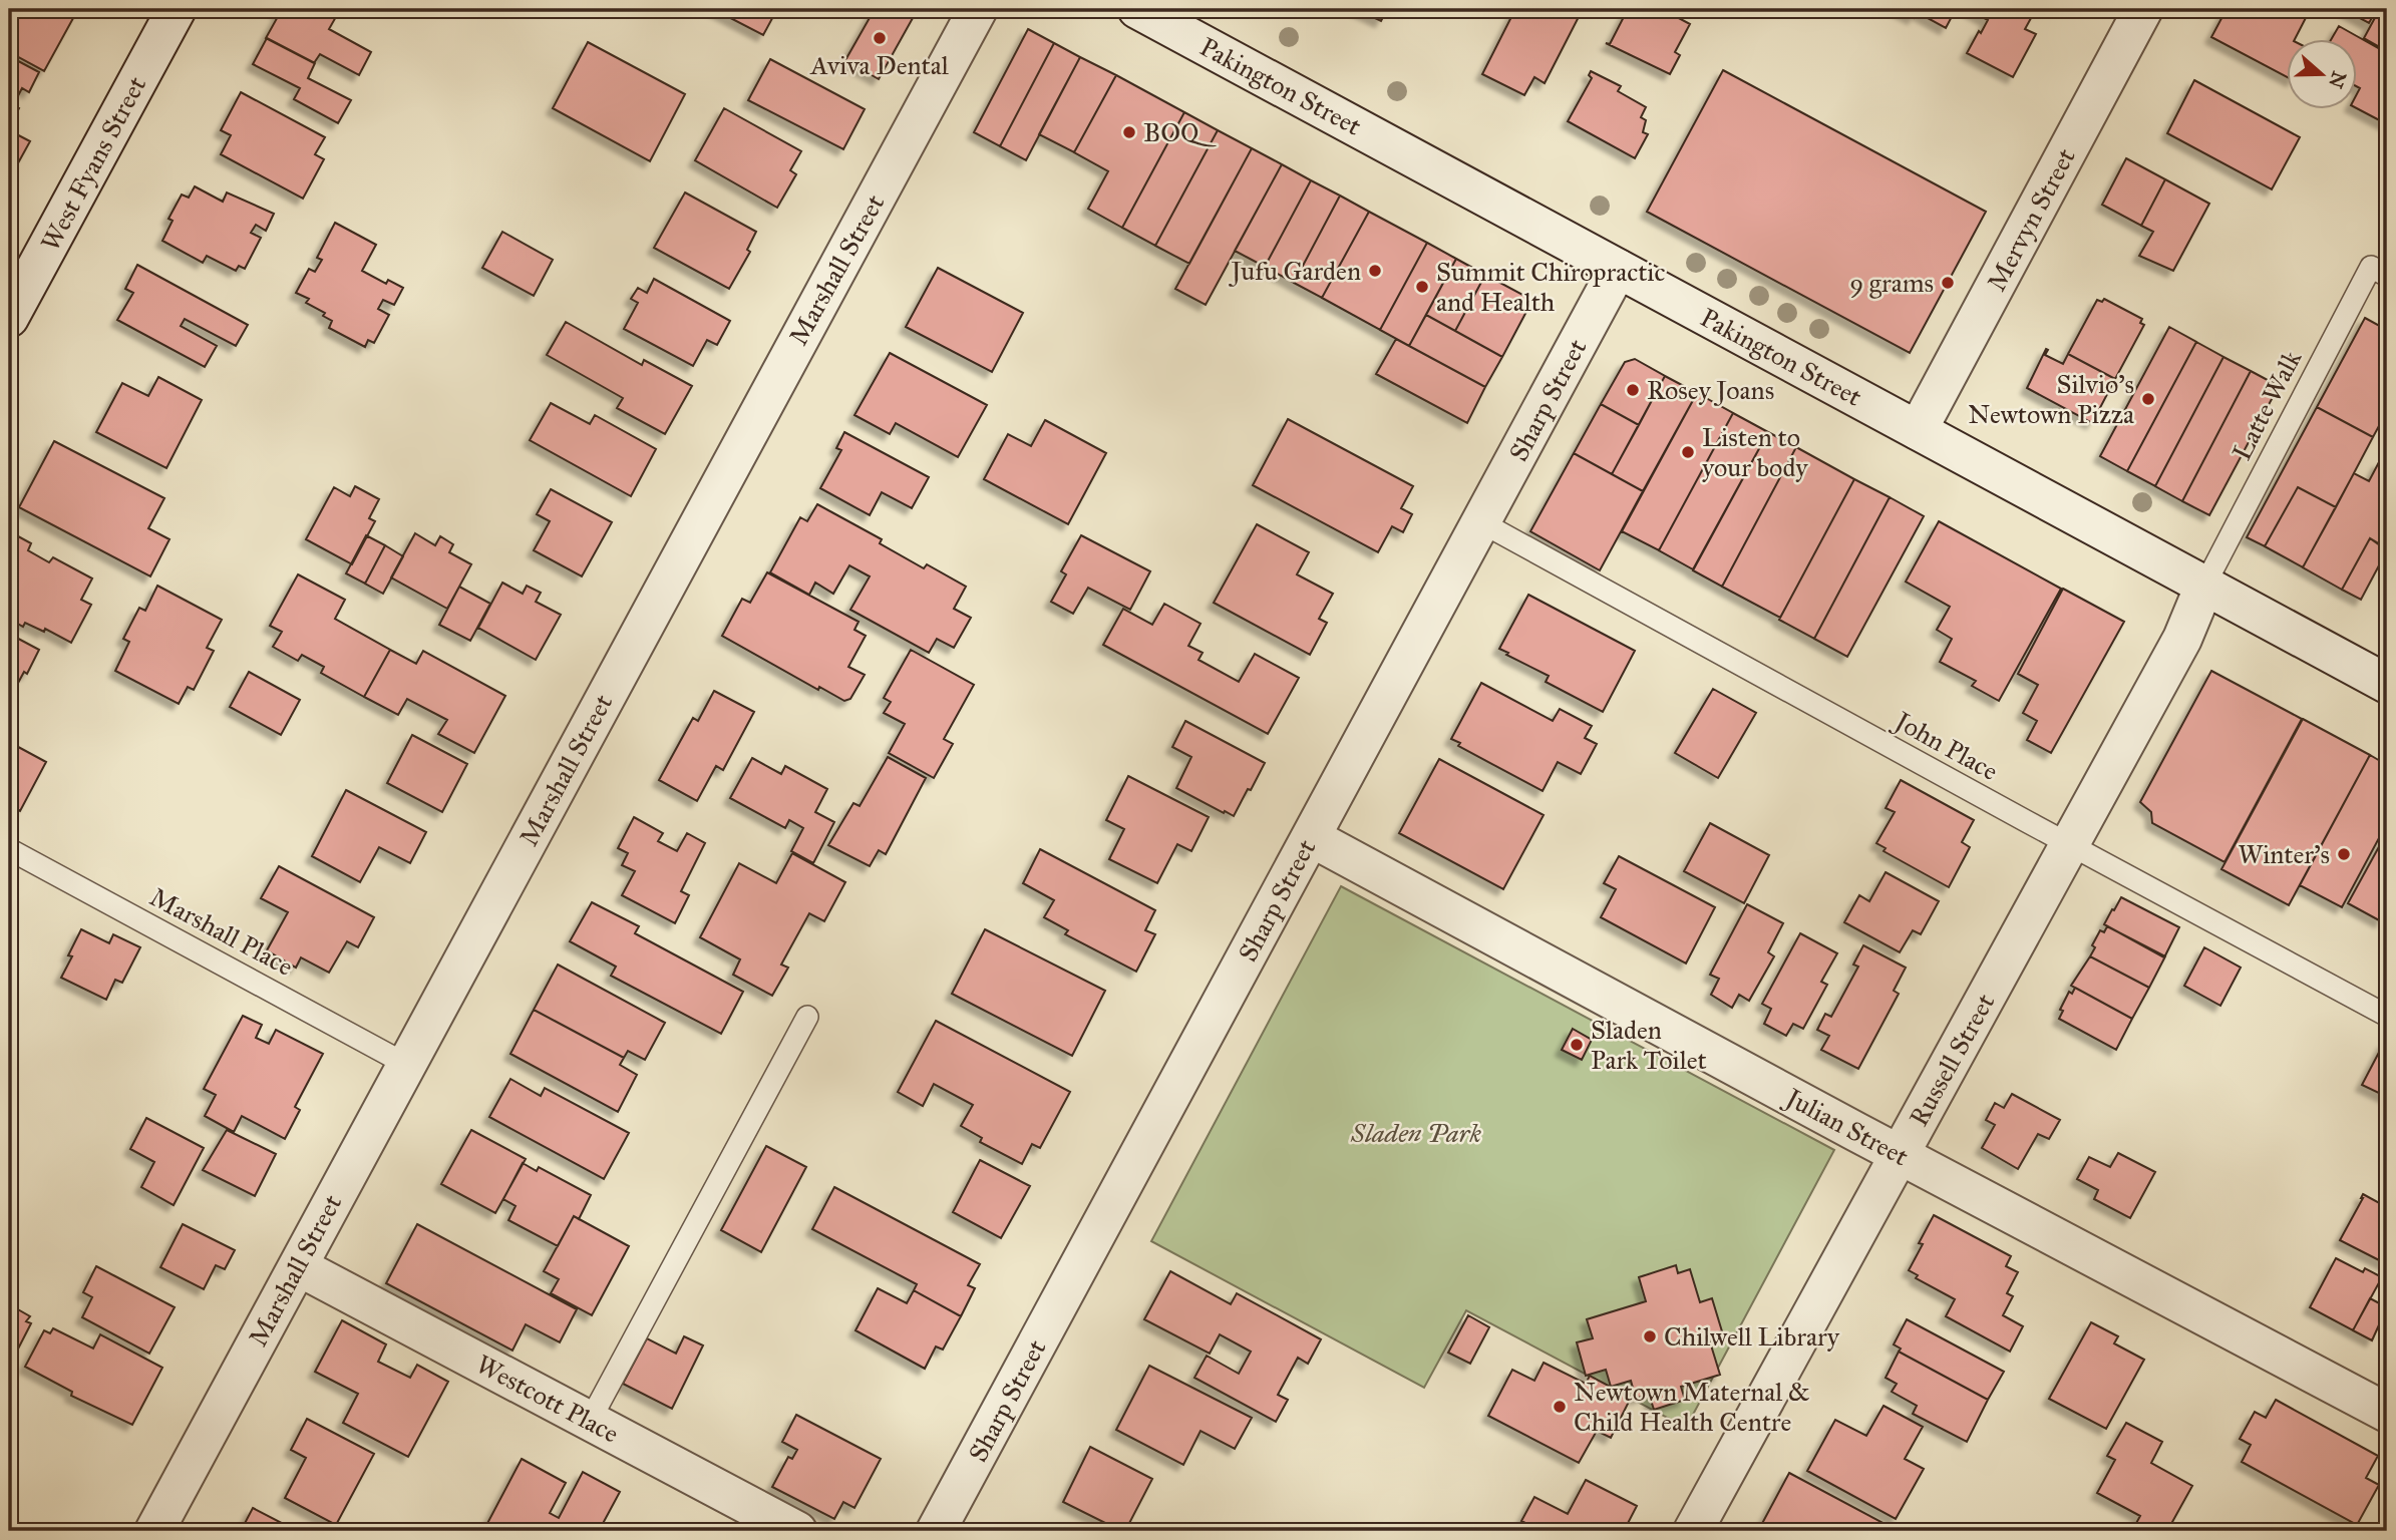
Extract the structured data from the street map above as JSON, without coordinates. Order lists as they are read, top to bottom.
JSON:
{
  "streets": {
    "street": [
      "Pakington Street",
      "West Fyans Street",
      "Mervyn Street",
      "Marshall Street",
      "Sharp Street",
      "Russell Street",
      "Julian Street",
      "Westcott Place"
    ],
    "lane": ["Latte Walk", "John Place", "Marshall Place"]
  },
  "crossings": [
    ["Pakington Street", "Mervyn Street"],
    ["Pakington Street", "Sharp Street"],
    ["Pakington Street", "Latte Walk"],
    ["Pakington Street", "Russell Street"],
    ["Marshall Street", "Marshall Place"],
    ["Marshall Street", "Westcott Place"],
    ["Sharp Street", "John Place"],
    ["Sharp Street", "Julian Street"],
    ["Latte Walk", "Russell Street"],
    ["John Place", "Russell Street"],
    ["Russell Street", "Julian Street"]
  ],
  "parks": ["Sladen Park"],
  "places": [
    "Aviva Dental",
    "BOQ",
    "Jufu Garden",
    "9 grams",
    "Summit Chiropractic and Health",
    "Rosey Joans",
    "Silvio's Newtown Pizza",
    "Listen to your body",
    "Winter's",
    "Sladen Park Toilet",
    "Chilwell Library",
    "Newtown Maternal & Child Health Centre"
  ],
  "north": "right"
}
